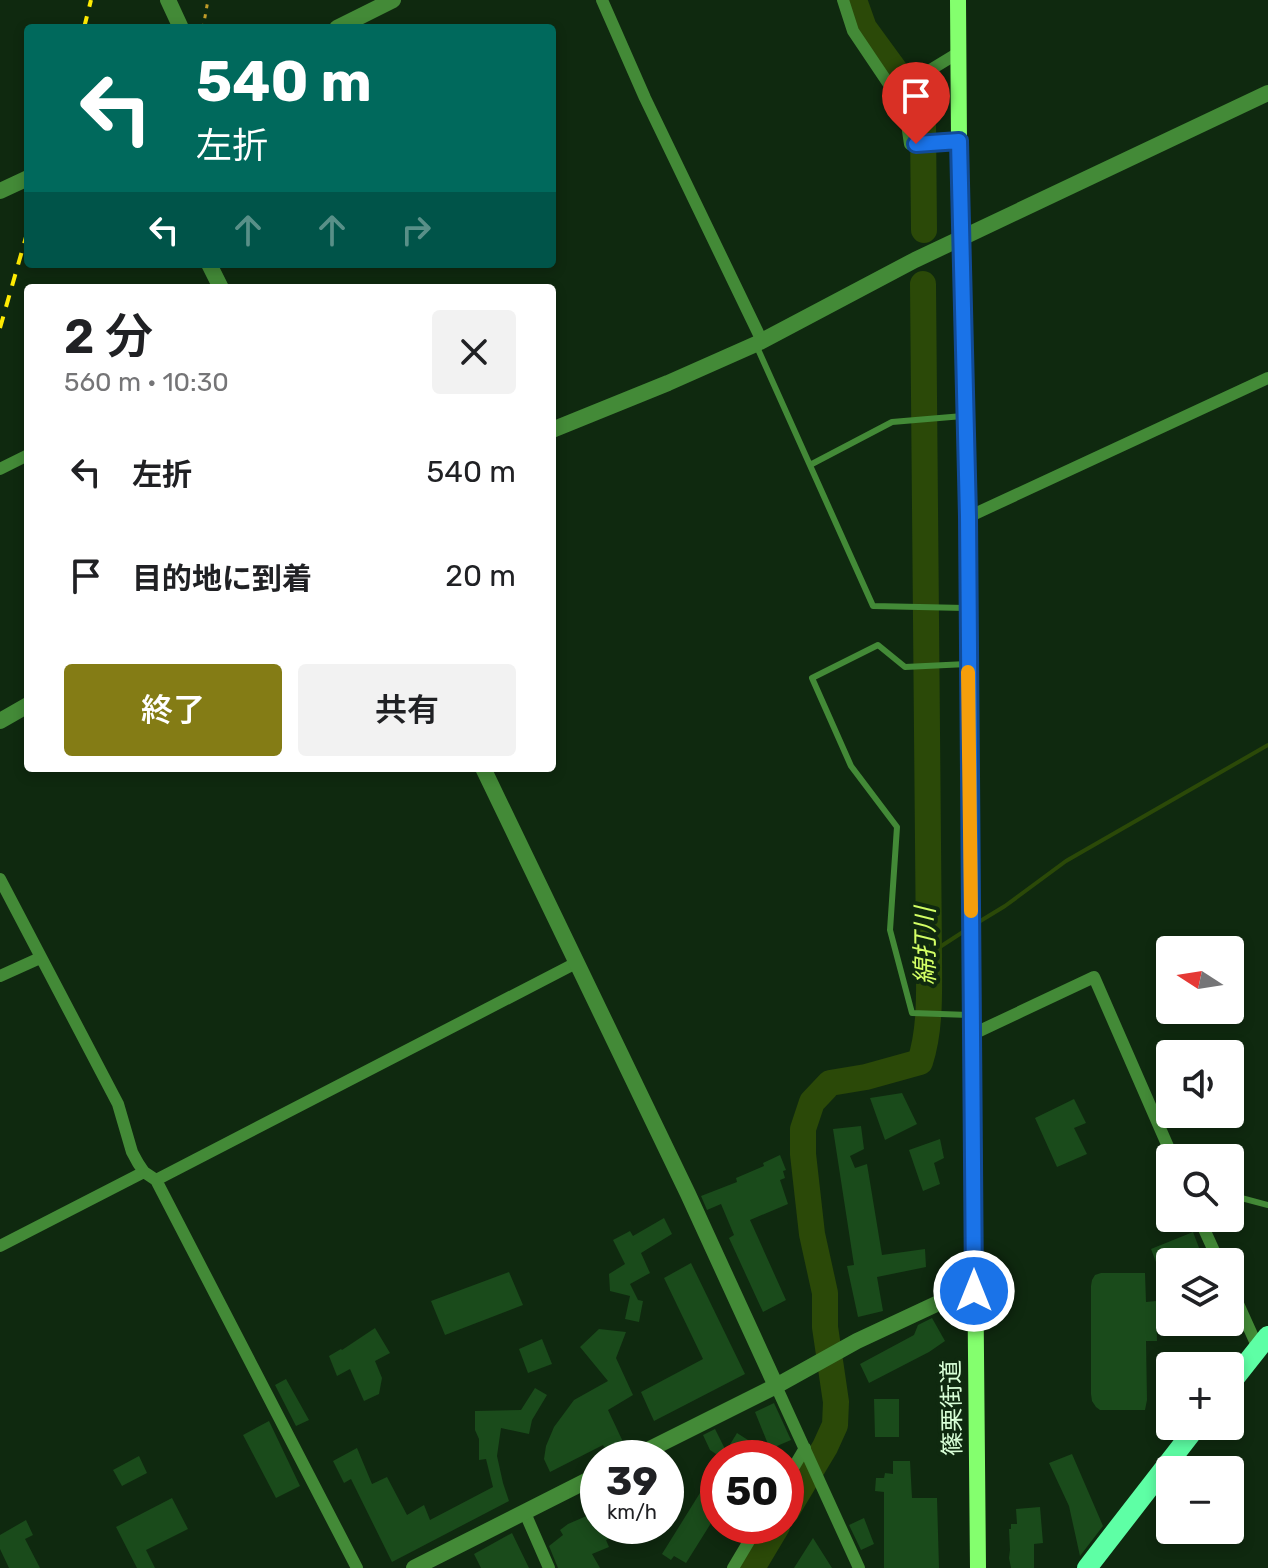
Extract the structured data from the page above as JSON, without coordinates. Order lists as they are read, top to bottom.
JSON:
{
  "streets": {
    "main road": ["篠栗街道"]
  },
  "water": ["綿打川"],
  "north": "left",
  "page": {
    "turn": ["540 m", "左折"],
    "heading": ["2 分", "560 m · 10:30"],
    "list": [
      {
        "name": "左折",
        "value": "540 m"
      },
      {
        "name": "目的地に到着",
        "value": "20 m"
      }
    ],
    "buttons": ["終了", "共有"],
    "map_buttons": ["+", "−"],
    "speed": "39 km/h",
    "limit": "50"
  }
}
